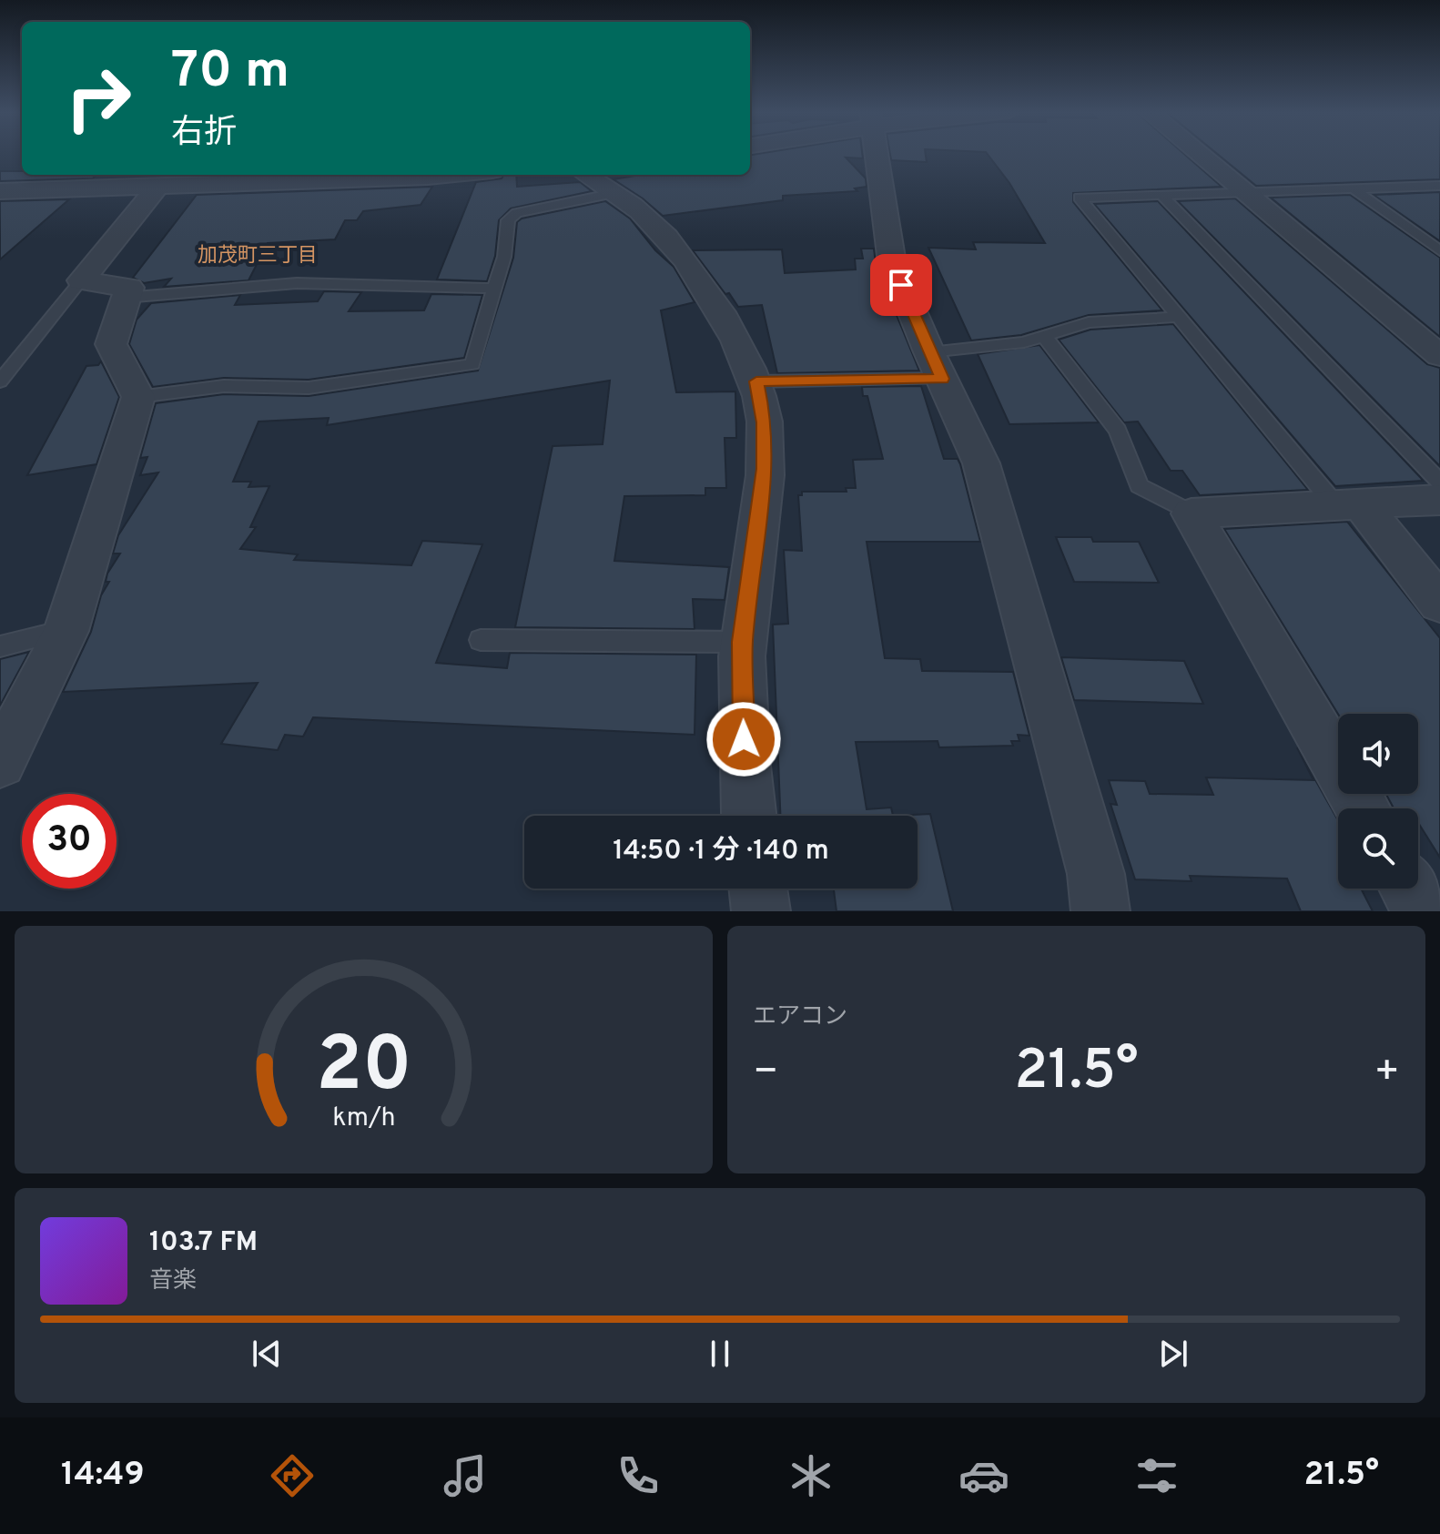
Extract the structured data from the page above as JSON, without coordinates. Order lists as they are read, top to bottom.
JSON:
{
  "districts": ["加茂町三丁目"],
  "page": {
    "turn": ["70 m", "右折"],
    "limit": "30",
    "trip": "14:50 · 1 分 · 140 m",
    "tile": "エアコン",
    "heat": ["−", "21.5°", "+"],
    "song": ["103.7 FM", "音楽"],
    "tabs": ["14:49", "21.5°"],
    "gauge": ["20", "km/h"]
  }
}
